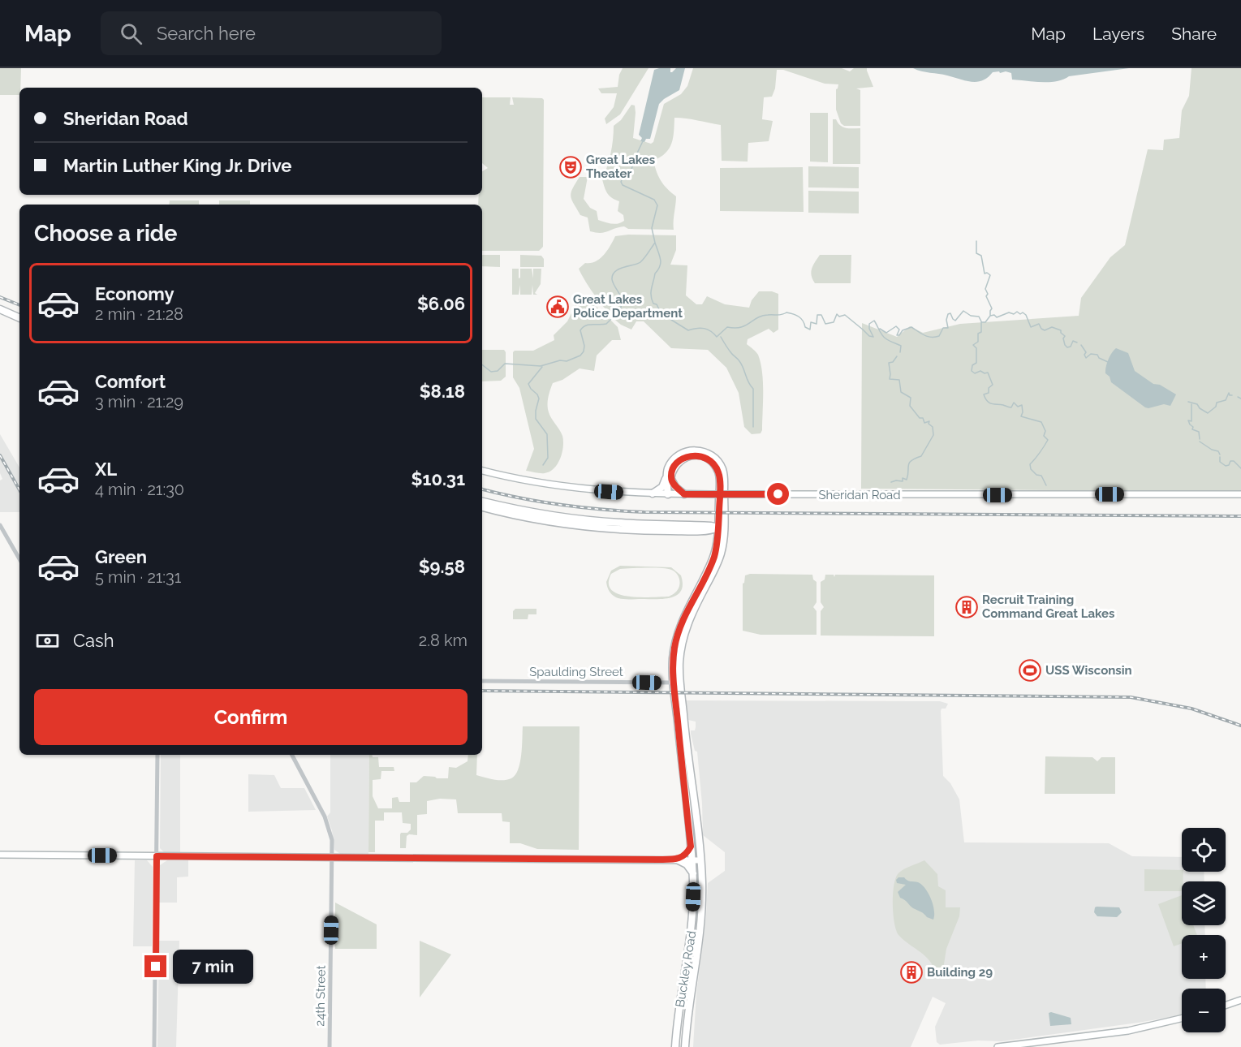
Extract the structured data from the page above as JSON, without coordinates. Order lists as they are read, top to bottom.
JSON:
{
  "streets": {
    "highway": ["Buckley Road"],
    "main road": ["Sheridan Road"],
    "street": ["Spaulding Street", "24th Street"]
  },
  "crossings": [
    ["Sheridan Road", "Buckley Road"],
    ["Spaulding Street", "Buckley Road"]
  ],
  "places": {
    "theatre": ["Great Lakes Theater"],
    "public building": ["Great Lakes Police Department"],
    "building": ["Recruit Training Command Great Lakes", "Building 29"],
    "sports": ["USS Wisconsin"]
  },
  "page": {
    "header": "Map",
    "search": "Search here",
    "nav": ["Map", "Layers", "Share"],
    "banner": ["Sheridan Road", "Martin Luther King Jr. Drive"],
    "heading": "Choose a ride",
    "list": [
      {
        "name": "Economy",
        "note": "2 min · 21:28",
        "value": "$6.06"
      },
      {
        "name": "Comfort",
        "note": "3 min · 21:29",
        "value": "$8.18"
      },
      {
        "name": "XL",
        "note": "4 min · 21:30",
        "value": "$10.31"
      },
      {
        "name": "Green",
        "note": "5 min · 21:31",
        "value": "$9.58"
      }
    ],
    "pay": ["Cash", "2.8 km"],
    "buttons": "Confirm",
    "map_buttons": ["+", "−"],
    "bubble": "7 min"
  }
}
